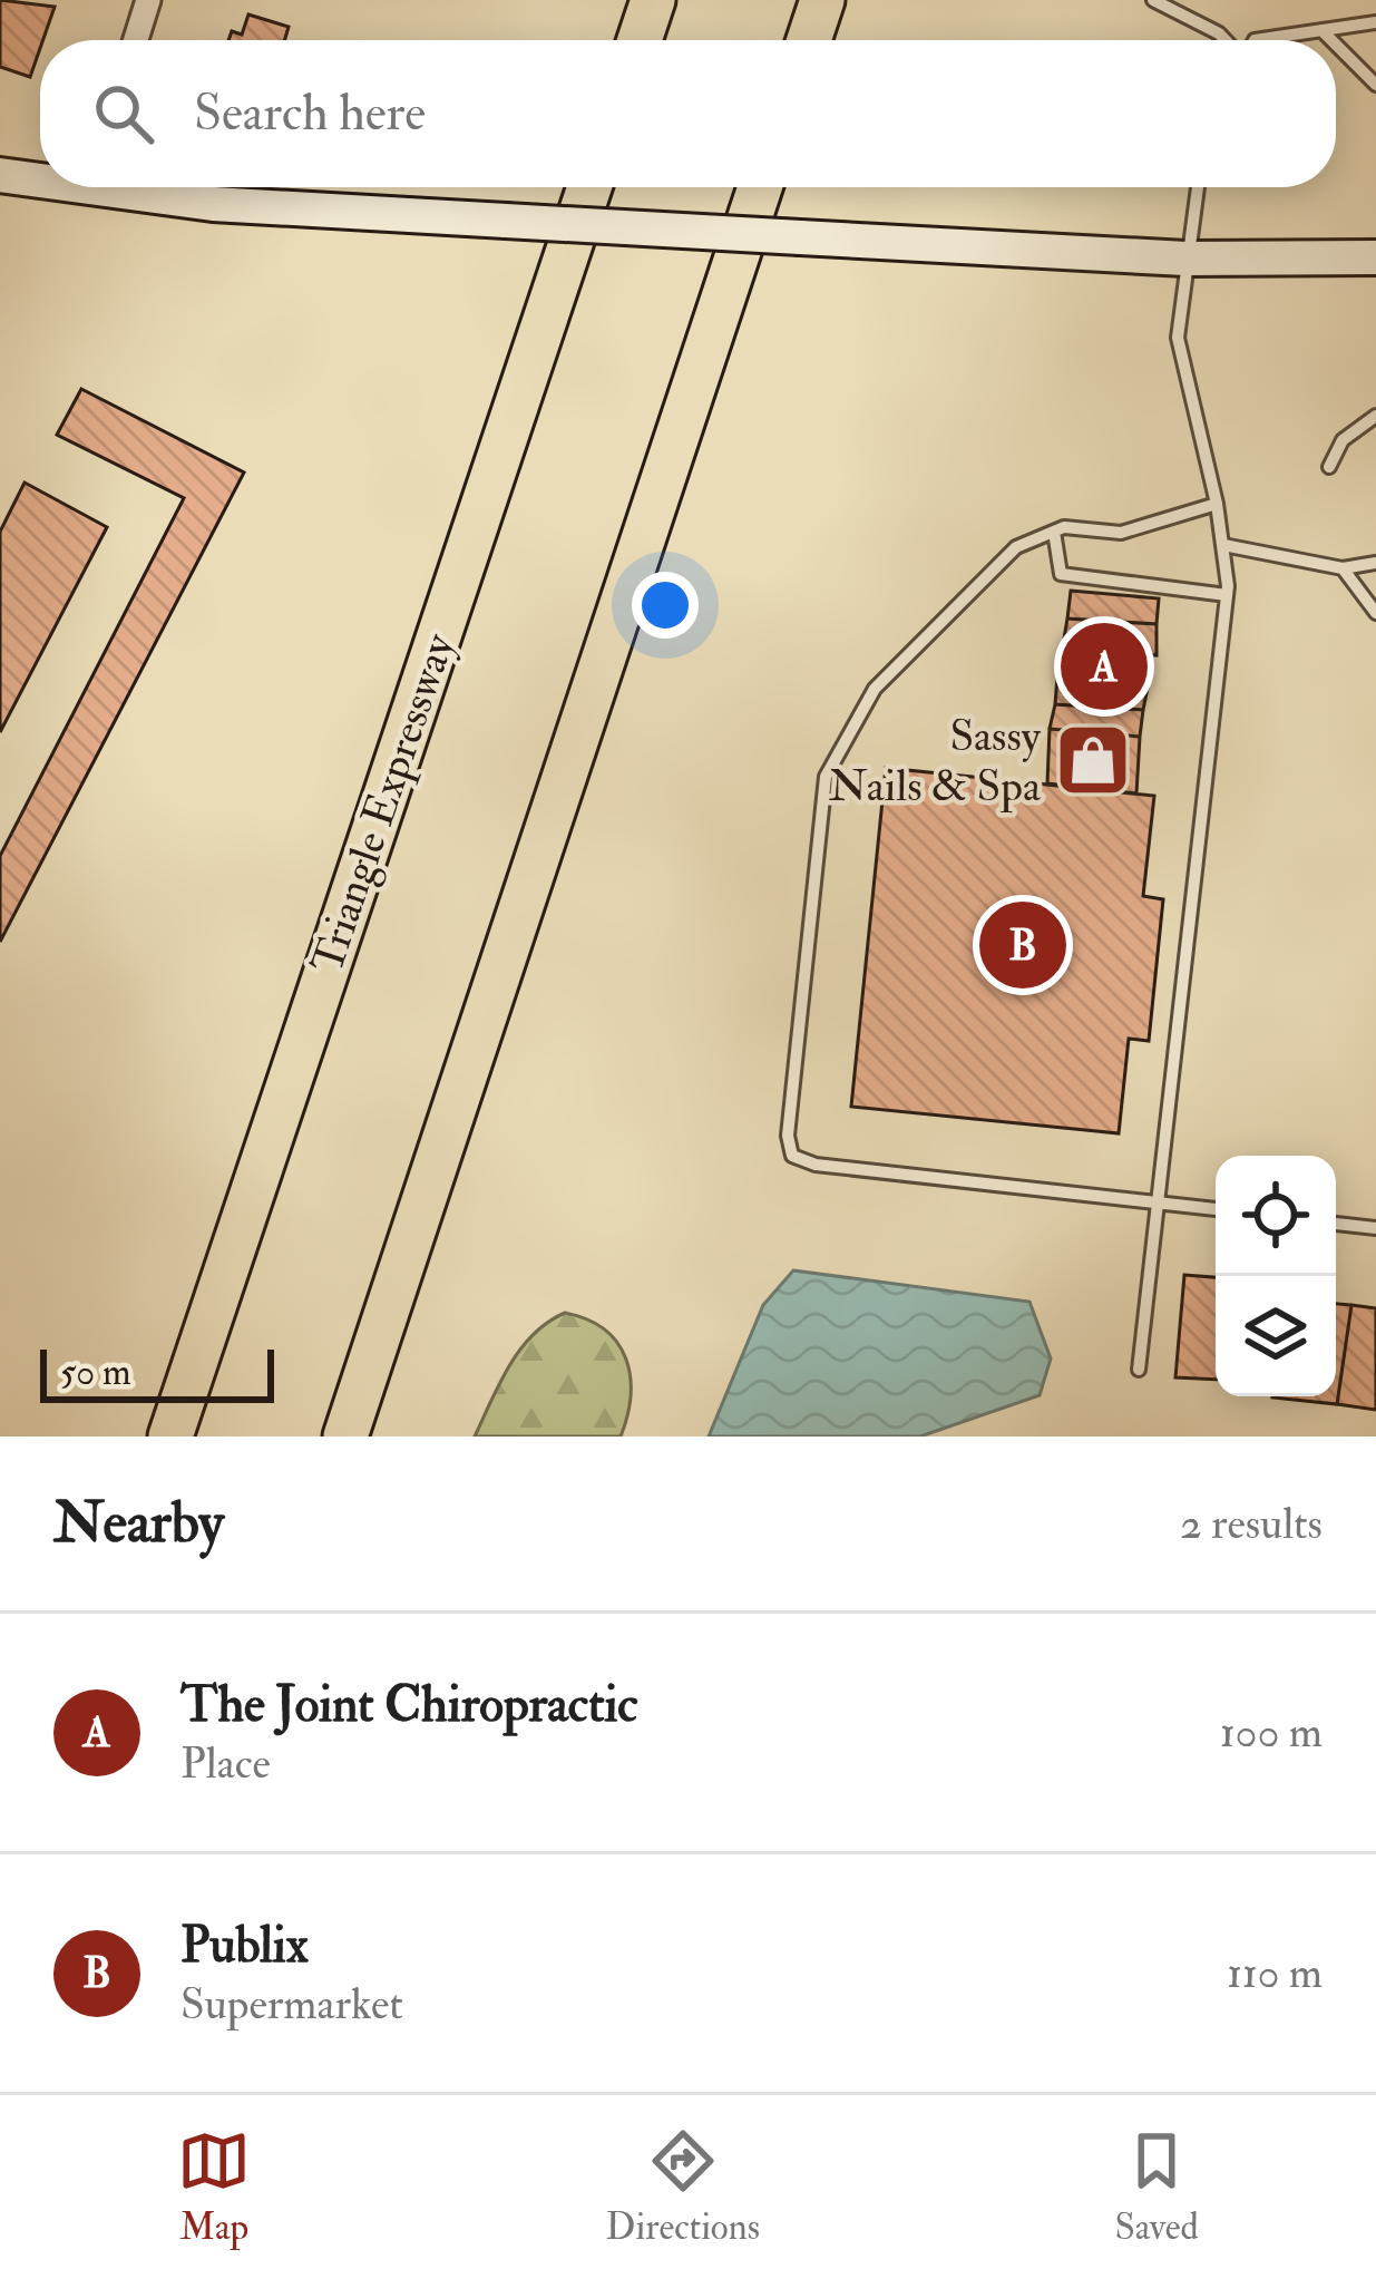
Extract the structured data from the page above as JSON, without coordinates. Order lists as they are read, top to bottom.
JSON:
{
  "streets": {
    "highway": ["Triangle Expressway"]
  },
  "places": {
    "shop": ["Sassy Nails & Spa"]
  },
  "scale_bar": "50 m",
  "page": {
    "search": "Search here",
    "pins": ["A", "B"],
    "scale": "50 m",
    "heading": ["Nearby", "2 results"],
    "list": [
      {
        "mark": "A",
        "name": "The Joint Chiropractic",
        "note": "Place",
        "value": "100 m"
      },
      {
        "mark": "B",
        "name": "Publix",
        "note": "Supermarket",
        "value": "110 m"
      }
    ],
    "nav": ["Map", "Directions", "Saved"]
  }
}
